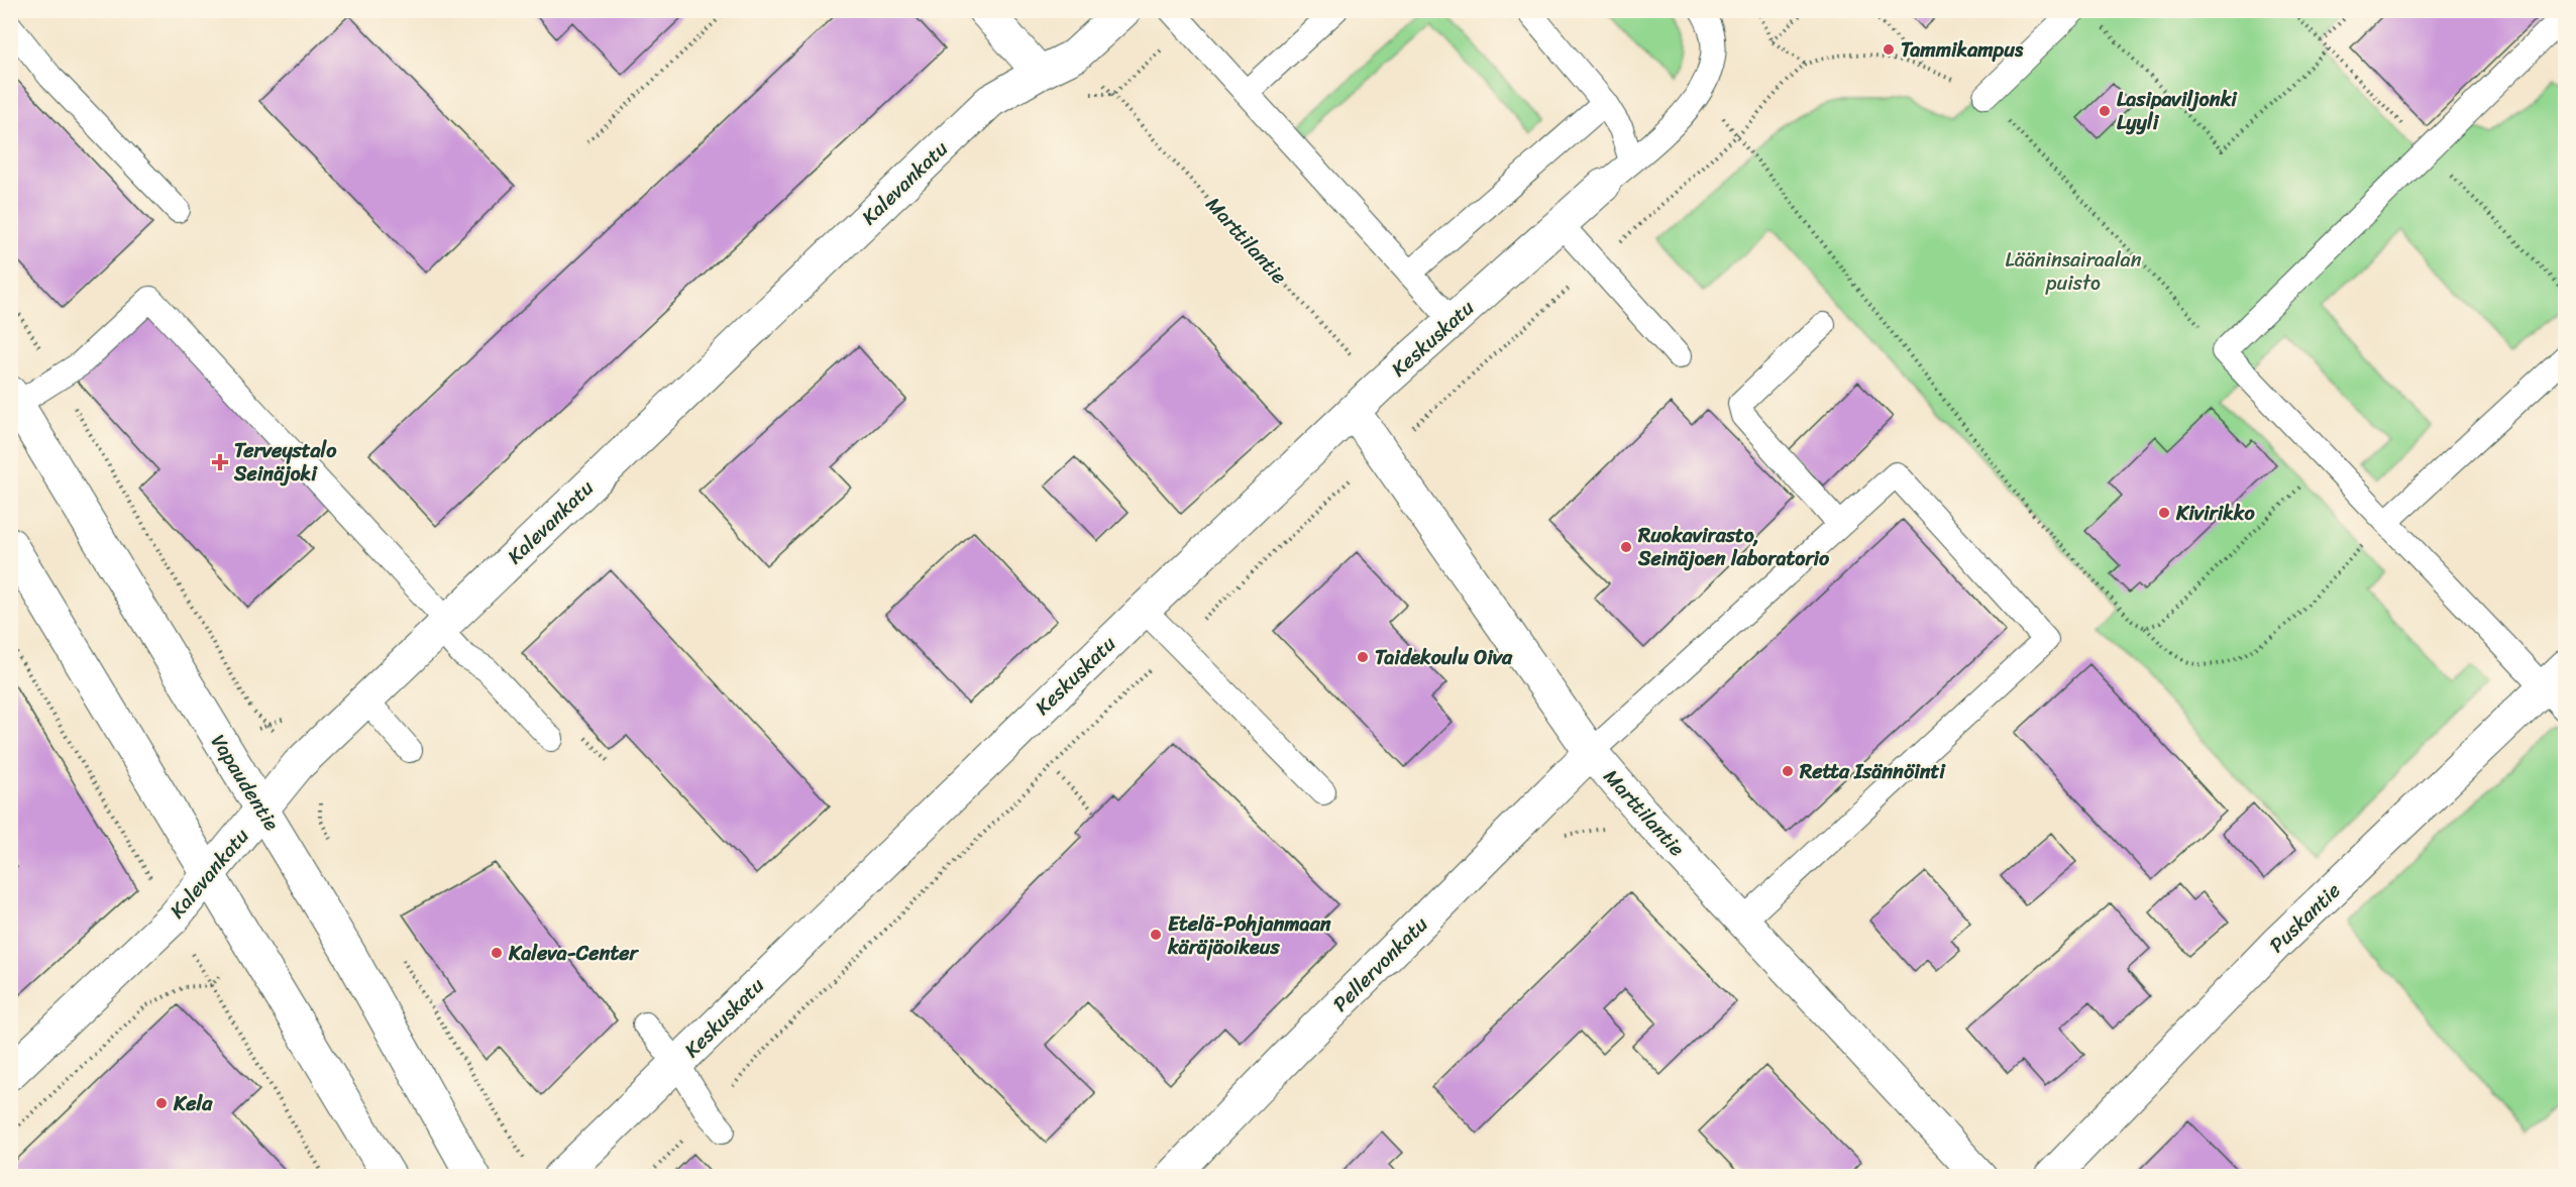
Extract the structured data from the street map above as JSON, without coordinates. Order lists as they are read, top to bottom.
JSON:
{
  "streets": {
    "street": [
      "Kalevankatu",
      "Marttilantie",
      "Keskuskatu",
      "Vapaudentie",
      "Puskantie",
      "Pellervonkatu"
    ]
  },
  "crossings": [
    ["Kalevankatu", "Vapaudentie"],
    ["Marttilantie", "Keskuskatu"],
    ["Marttilantie", "Pellervonkatu"]
  ],
  "parks": ["Lääninsairaalan puisto"],
  "places": {
    "other": [
      "Tammikampus",
      "Lasipaviljonki Lyyli",
      "Kivirikko",
      "Ruokavirasto, Seinäjoen laboratorio",
      "Taidekoulu Oiva",
      "Retta Isännöinti",
      "Etelä-Pohjanmaan käräjäoikeus",
      "Kaleva-Center",
      "Kela"
    ],
    "health": ["Terveystalo Seinäjoki"]
  }
}
